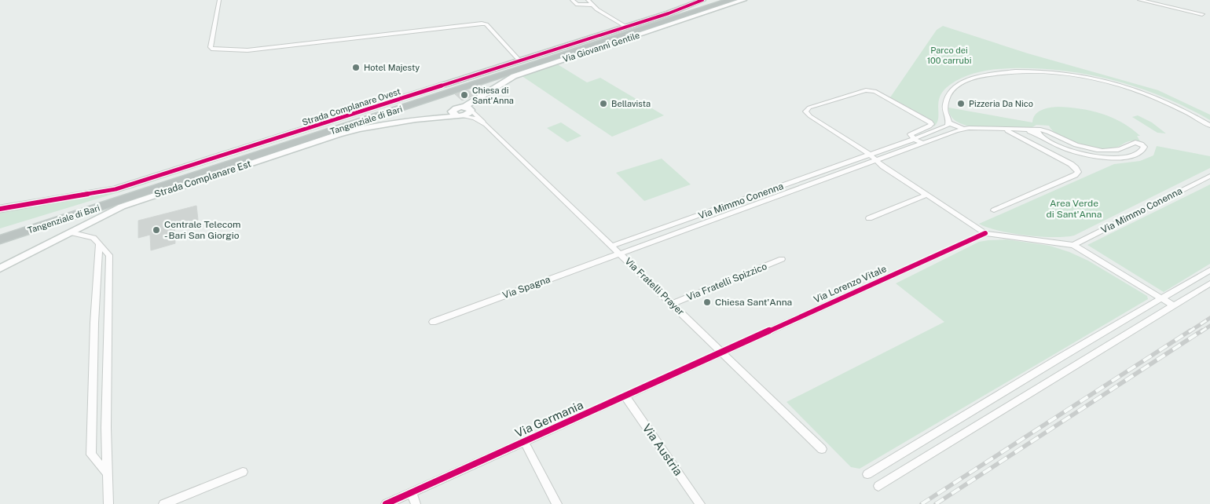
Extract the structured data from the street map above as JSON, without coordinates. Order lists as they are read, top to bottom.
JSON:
{
  "streets": {
    "highway": ["Tangenziale di Bari"],
    "street": [
      "Via Giovanni Gentile",
      "Strada Complanare Ovest",
      "Strada Complanare Est",
      "Via Mimmo Conenna",
      "Via Fratelli Spizzico",
      "Via Lorenzo Vitale",
      "Via Fratelli Prayer",
      "Via Spagna",
      "Via Germania",
      "Via Austria"
    ]
  },
  "crossings": [
    ["Via Giovanni Gentile", "Strada Complanare Est"],
    ["Via Giovanni Gentile", "Via Fratelli Prayer"],
    ["Via Mimmo Conenna", "Via Fratelli Prayer"],
    ["Via Mimmo Conenna", "Via Spagna"],
    ["Via Fratelli Spizzico", "Via Fratelli Prayer"],
    ["Via Lorenzo Vitale", "Via Fratelli Prayer"],
    ["Via Lorenzo Vitale", "Via Germania"],
    ["Via Fratelli Prayer", "Via Spagna"],
    ["Via Fratelli Prayer", "Via Germania"],
    ["Via Germania", "Via Austria"]
  ],
  "parks": ["Parco dei 100 carrubi", "Area Verde di Sant'Anna"],
  "places": [
    "Hotel Majesty",
    "Chiesa di Sant'Anna",
    "Bellavista",
    "Pizzeria Da Nico",
    "Centrale Telecom - Bari San Giorgio",
    "Chiesa Sant'Anna"
  ]
}
